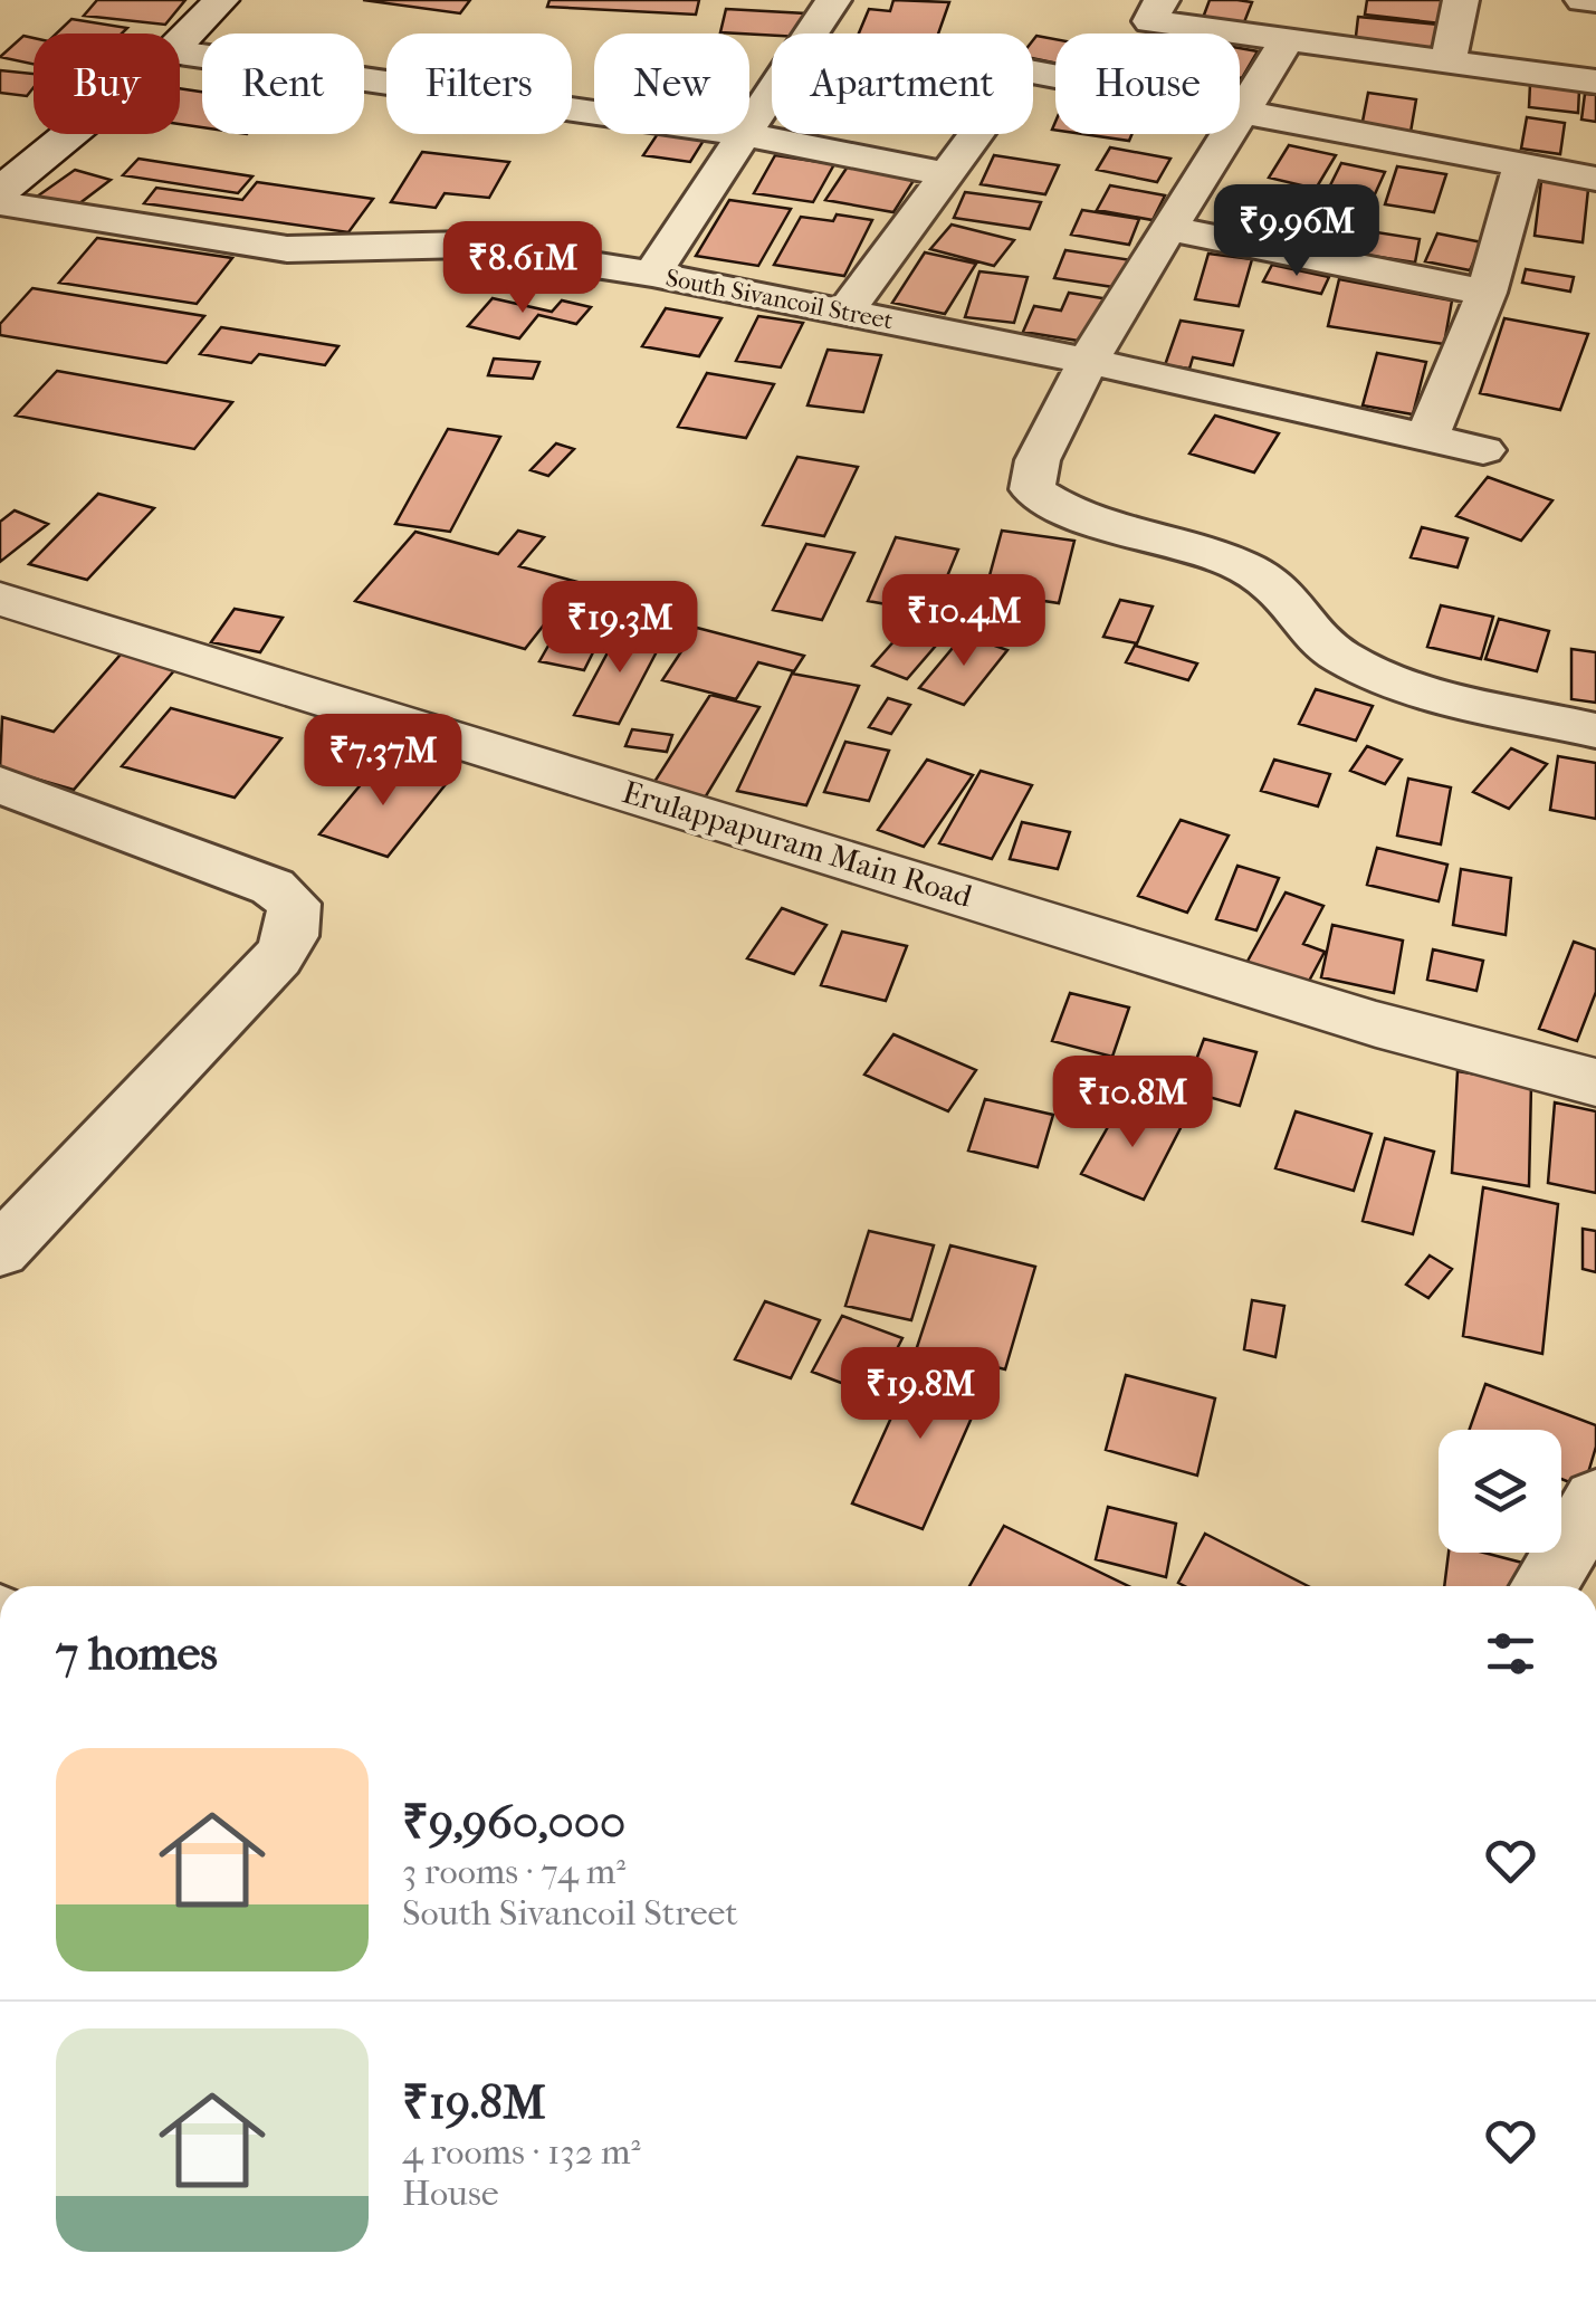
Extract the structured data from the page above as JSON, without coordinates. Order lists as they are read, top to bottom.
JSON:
{
  "streets": {
    "street": ["South Sivancoil Street", "Erulappapuram Main Road"]
  },
  "page": {
    "chip": [
      "Buy",
      "Rent",
      "Filters",
      "New",
      "Apartment",
      "House"
    ],
    "price": [
      "₹9.96M",
      "₹8.61M",
      "₹10.4M",
      "₹19.3M",
      "₹7.37M",
      "₹10.8M",
      "₹19.8M"
    ],
    "heading": "7 homes",
    "list": [
      {
        "name": "₹9,960,000",
        "note": "3 rooms · 74 m² · South Sivancoil Street"
      },
      {
        "name": "₹19.8M",
        "note": "4 rooms · 132 m² · House"
      }
    ]
  }
}
